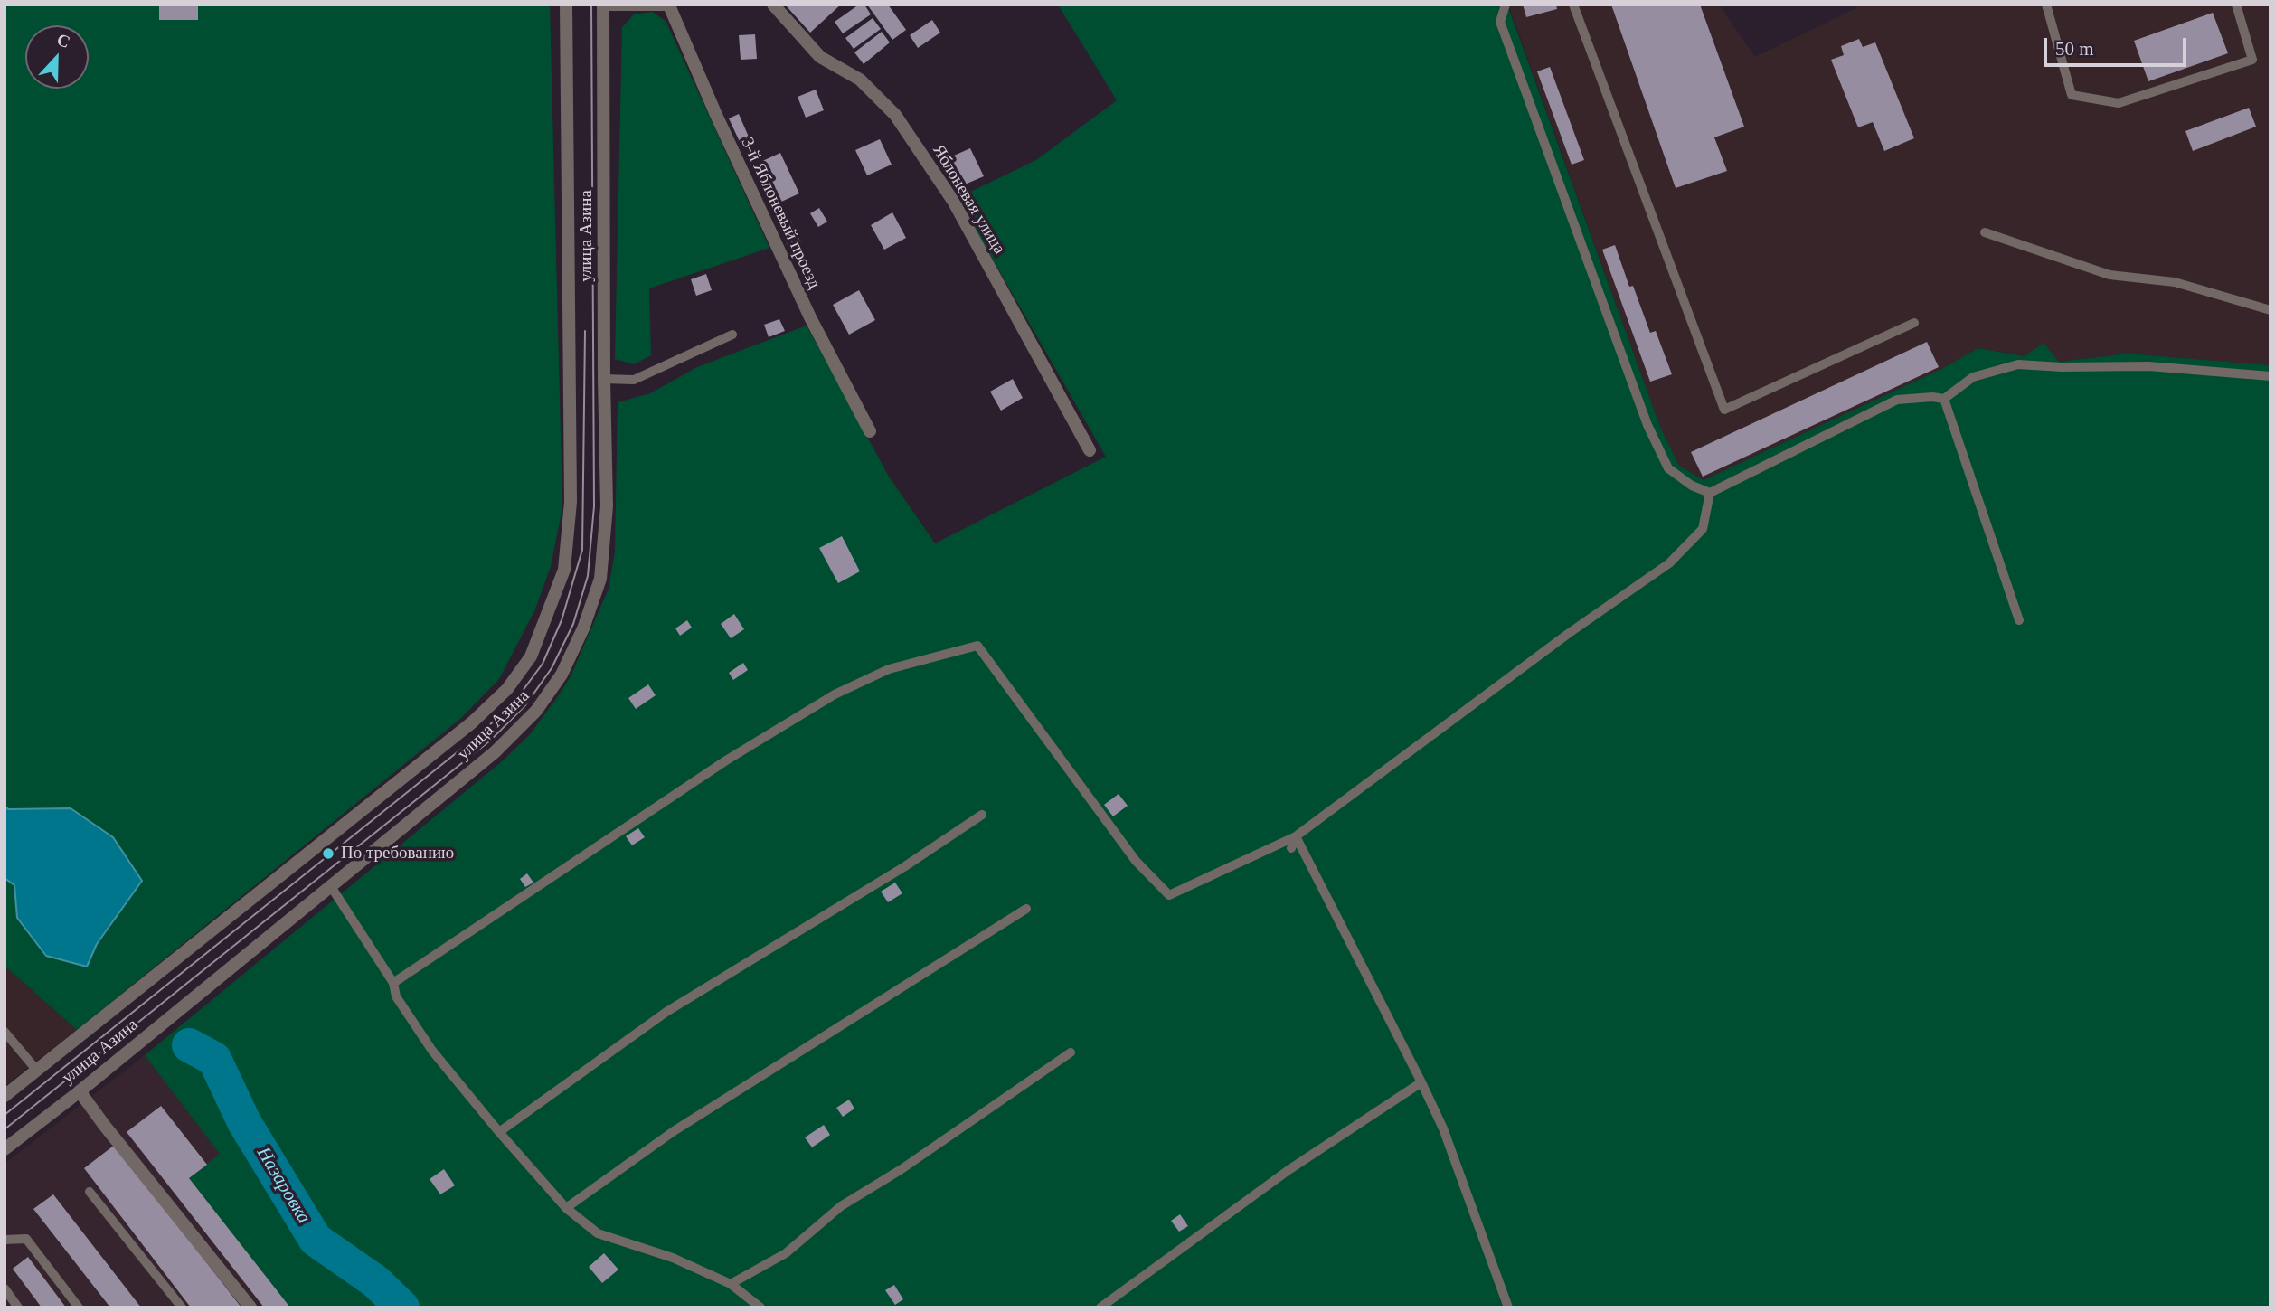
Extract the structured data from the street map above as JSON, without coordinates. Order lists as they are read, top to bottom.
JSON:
{
  "streets": {
    "street": ["Яблоневая улица", "3-й Яблоневый проезд", "улица Азина"]
  },
  "water": ["Назаровка"],
  "places": ["По требованию"],
  "scale_bar": "50 m",
  "north": "top"
}
